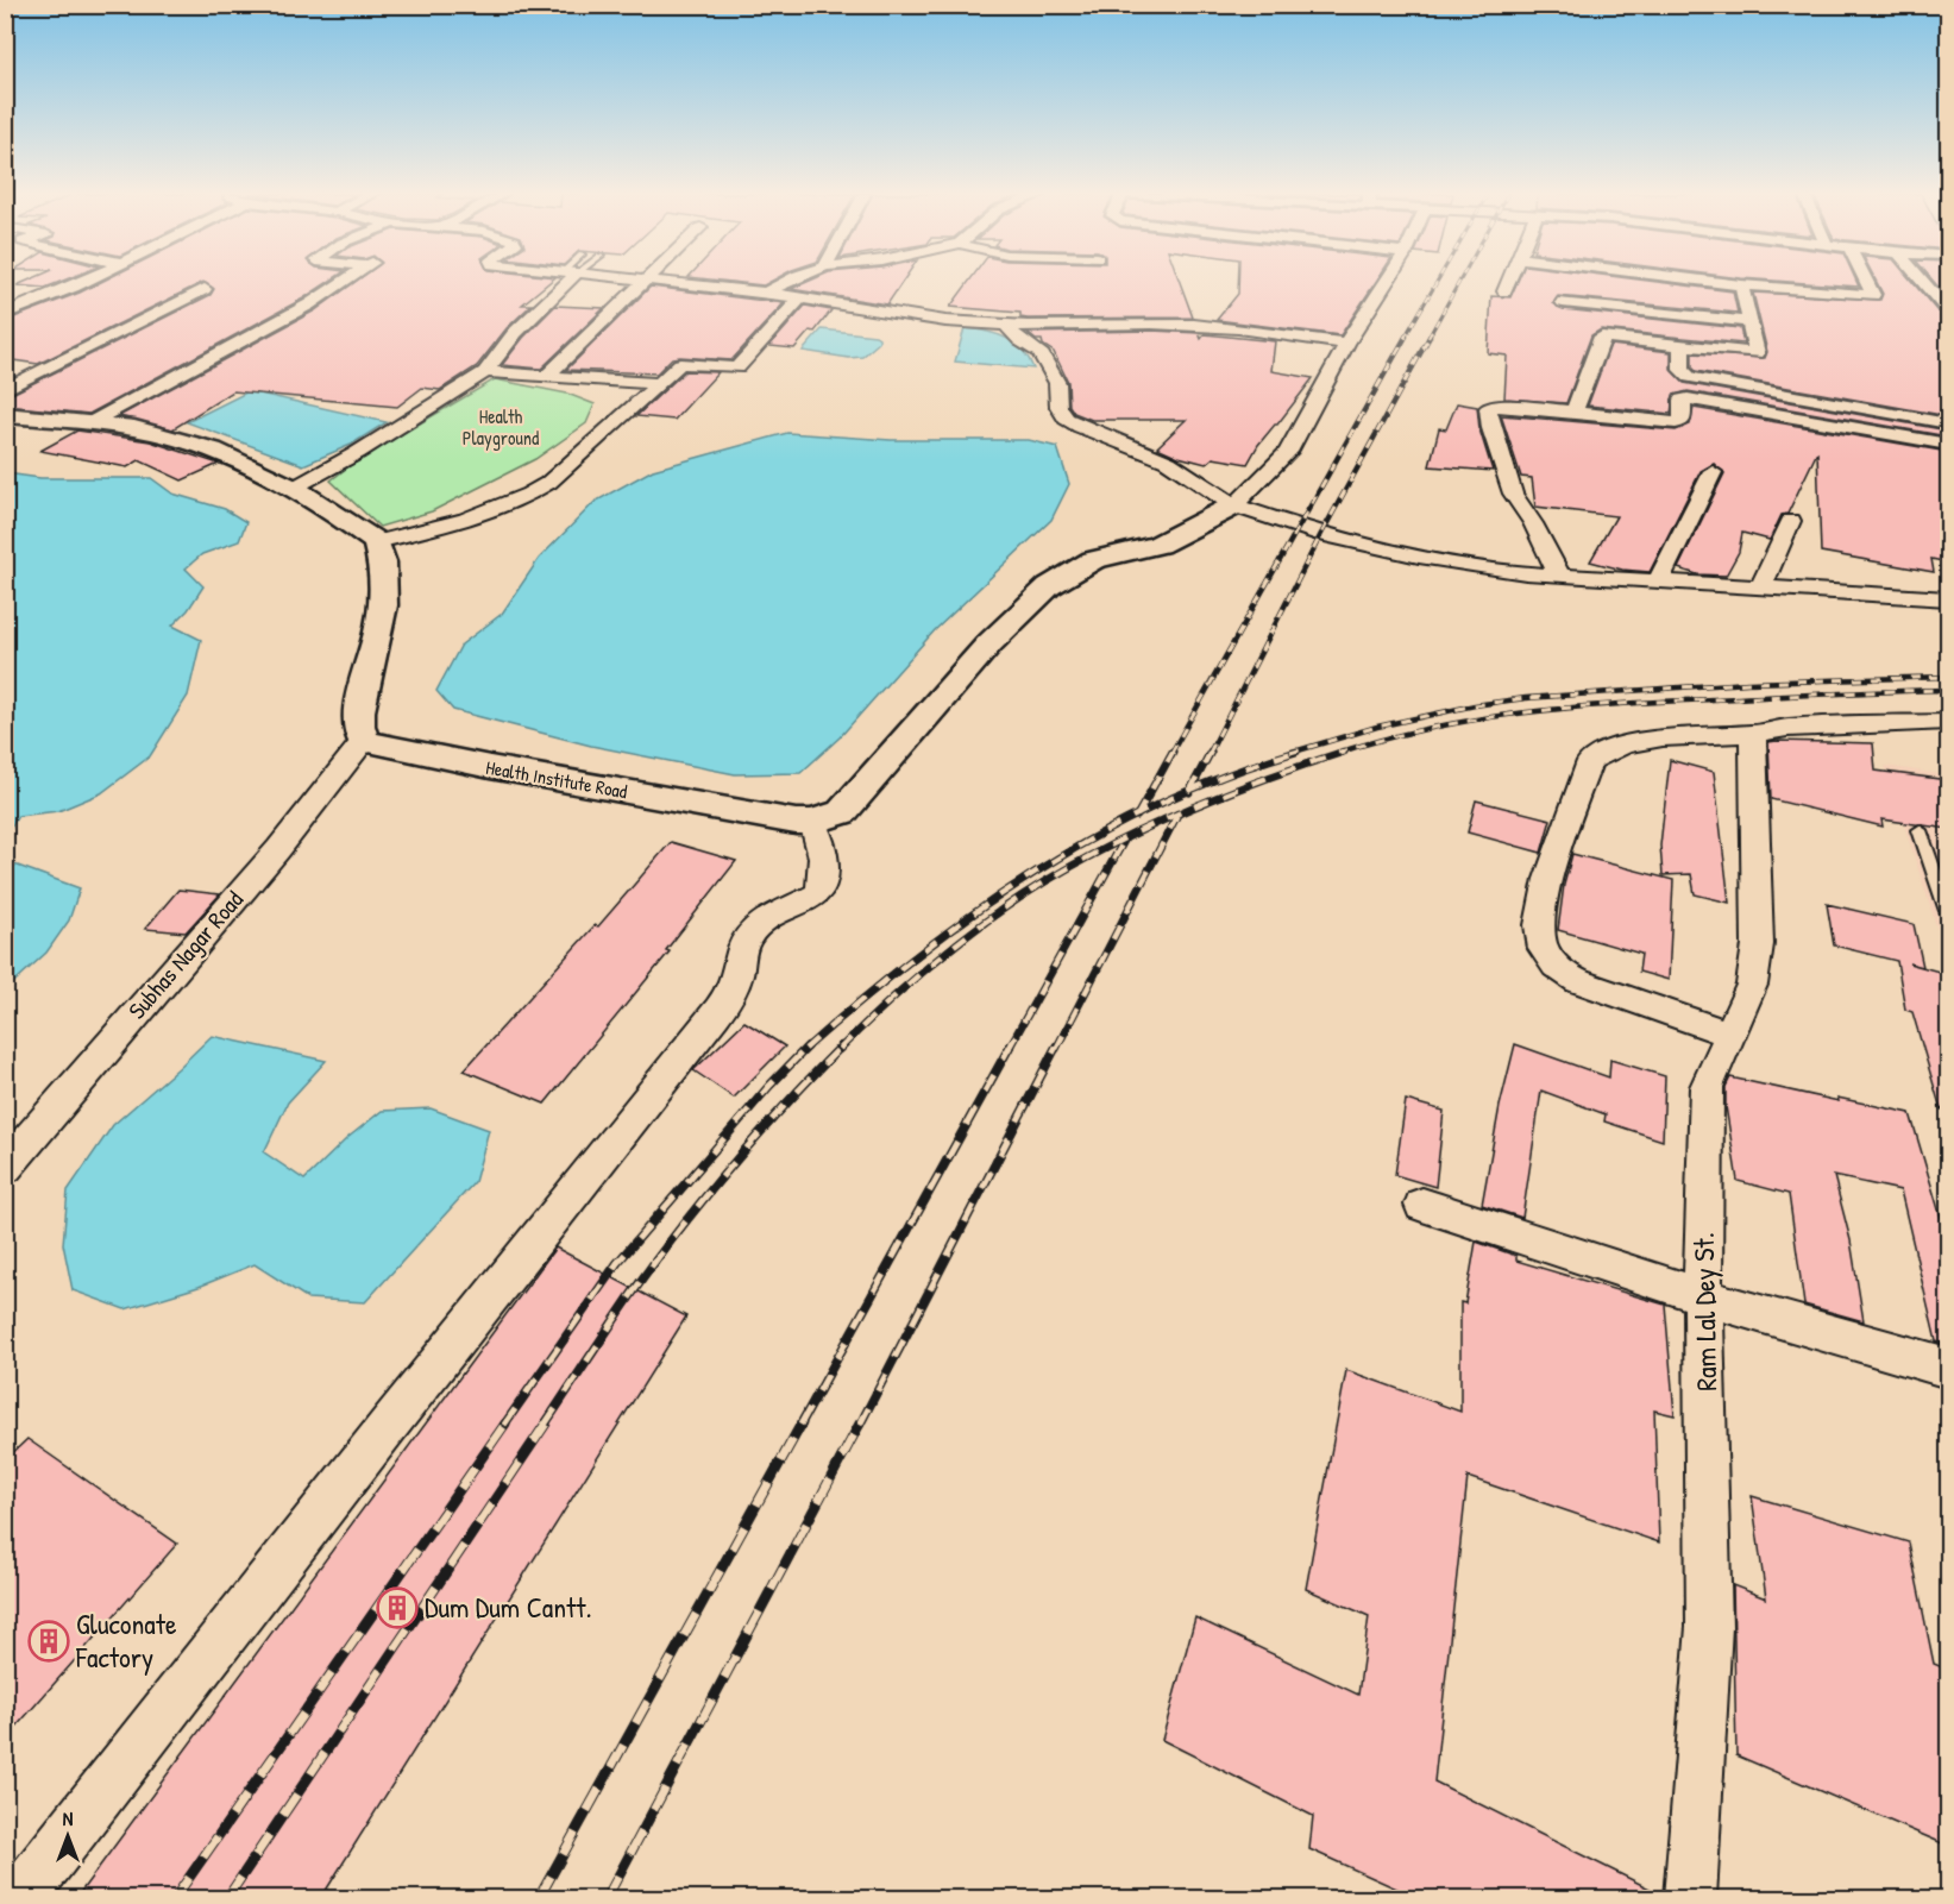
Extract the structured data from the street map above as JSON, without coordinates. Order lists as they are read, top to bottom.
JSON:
{
  "streets": {
    "street": ["Health Institute Road", "Subhas Nagar Road", "Ram Lal Dey St."]
  },
  "crossings": [
    ["Health Institute Road", "Subhas Nagar Road"]
  ],
  "parks": ["Health Playground"],
  "places": {
    "building": ["Dum Dum Cantt.", "Gluconate Factory"]
  },
  "north": "top"
}
